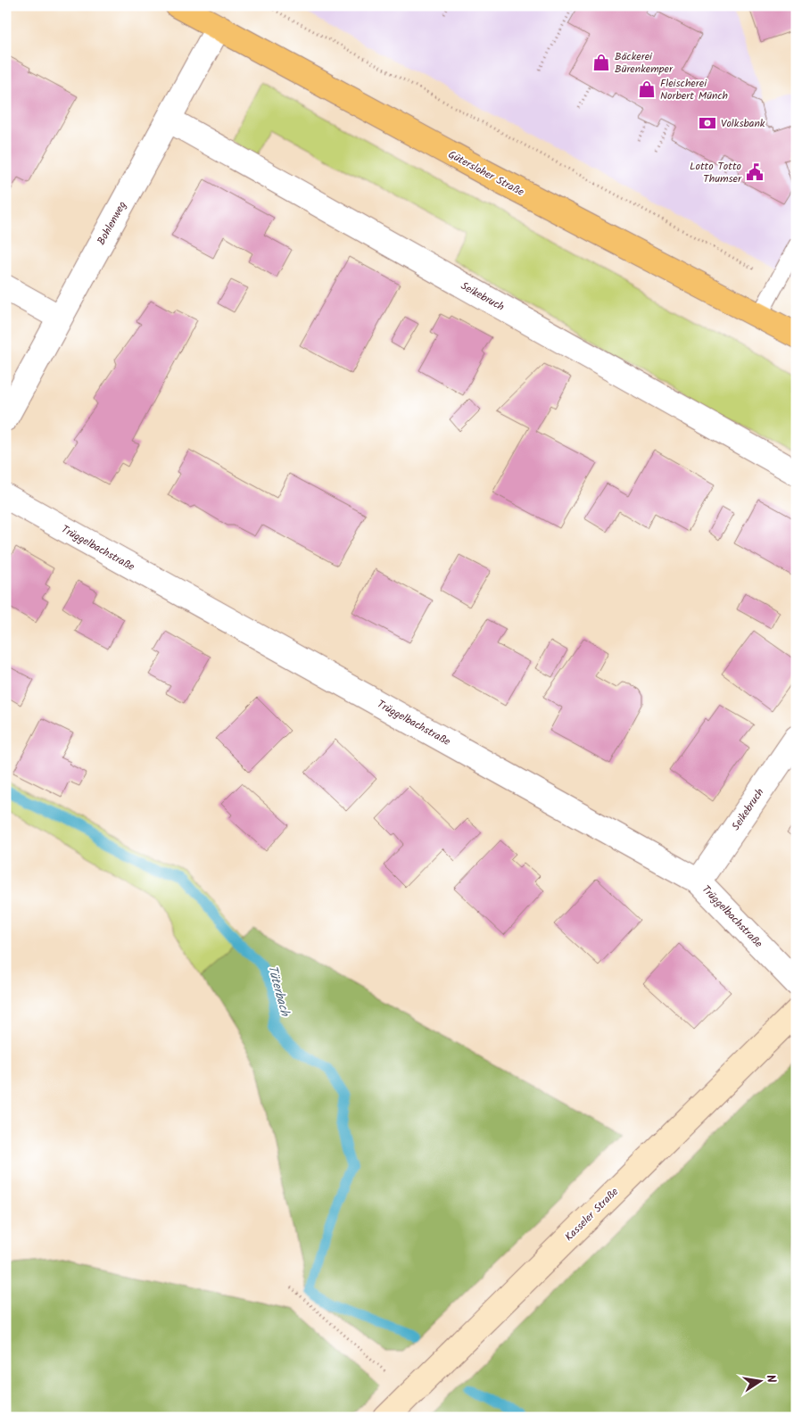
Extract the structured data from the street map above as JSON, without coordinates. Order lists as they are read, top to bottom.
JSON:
{
  "streets": {
    "main road": ["Gütersloher Straße"],
    "street": [
      "Bohlenweg",
      "Seikebruch",
      "Trüggelbachstraße",
      "Kasseler Straße"
    ]
  },
  "crossings": [
    ["Gütersloher Straße", "Bohlenweg"],
    ["Bohlenweg", "Seikebruch"],
    ["Seikebruch", "Trüggelbachstraße"]
  ],
  "water": ["Tüterbach"],
  "places": {
    "shop": ["Bäckerei Bürenkemper", "Fleischerei Norbert Münch"],
    "bank": ["Volksbank"],
    "public building": ["Lotto Totto Thumser"]
  },
  "north": "right"
}
